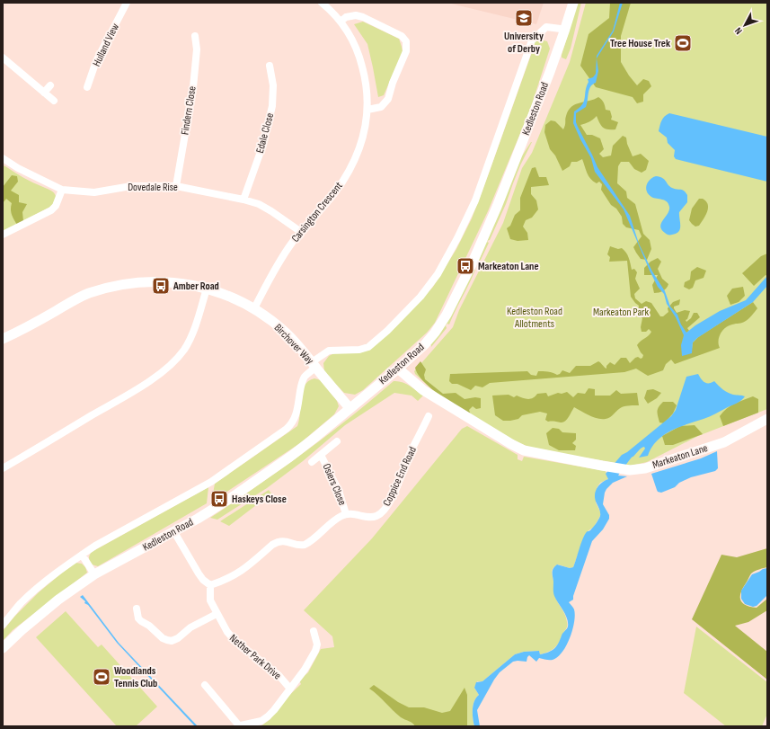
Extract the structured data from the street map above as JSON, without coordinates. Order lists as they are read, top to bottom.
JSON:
{
  "streets": {
    "street": [
      "Hulland View",
      "Kedleston Road",
      "Findern Close",
      "Edale Close",
      "Dovedale Rise",
      "Carsington Crescent",
      "Birchover Way",
      "Markeaton Lane",
      "Coppice End Road",
      "Osiers Close",
      "Nether Park Drive"
    ]
  },
  "crossings": [
    ["Kedleston Road", "Birchover Way"],
    ["Kedleston Road", "Markeaton Lane"],
    ["Findern Close", "Dovedale Rise"],
    ["Edale Close", "Dovedale Rise"],
    ["Dovedale Rise", "Carsington Crescent"],
    ["Carsington Crescent", "Birchover Way"],
    ["Coppice End Road", "Osiers Close"]
  ],
  "parks": ["Kedleston Road Allotments", "Markeaton Park"],
  "places": {
    "school or university": ["University of Derby"],
    "sports": ["Tree House Trek", "Woodlands Tennis Club"],
    "bus stop": ["Markeaton Lane", "Amber Road", "Haskeys Close"]
  },
  "north": "bottom left"
}
